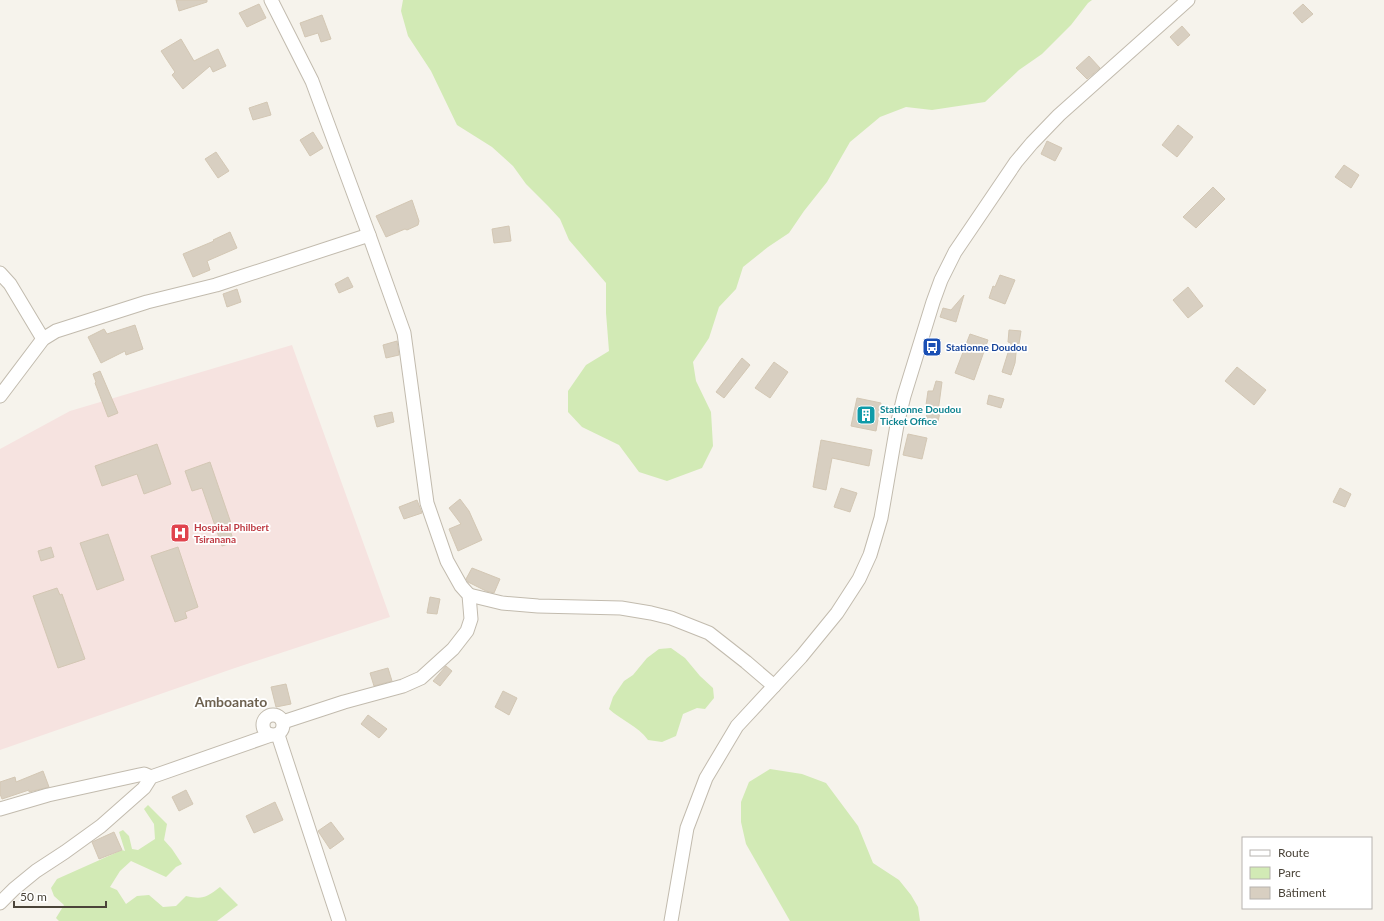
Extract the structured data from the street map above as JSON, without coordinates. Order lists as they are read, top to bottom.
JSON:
{
  "districts": ["Amboanato"],
  "places": {
    "bus stop": ["Stationne Doudou"],
    "building": ["Stationne Doudou Ticket Office"],
    "hospital": ["Hospital Philbert Tsiranana"]
  },
  "legend": ["Route", "Parc", "Bâtiment"],
  "scale_bar": "50 m"
}
